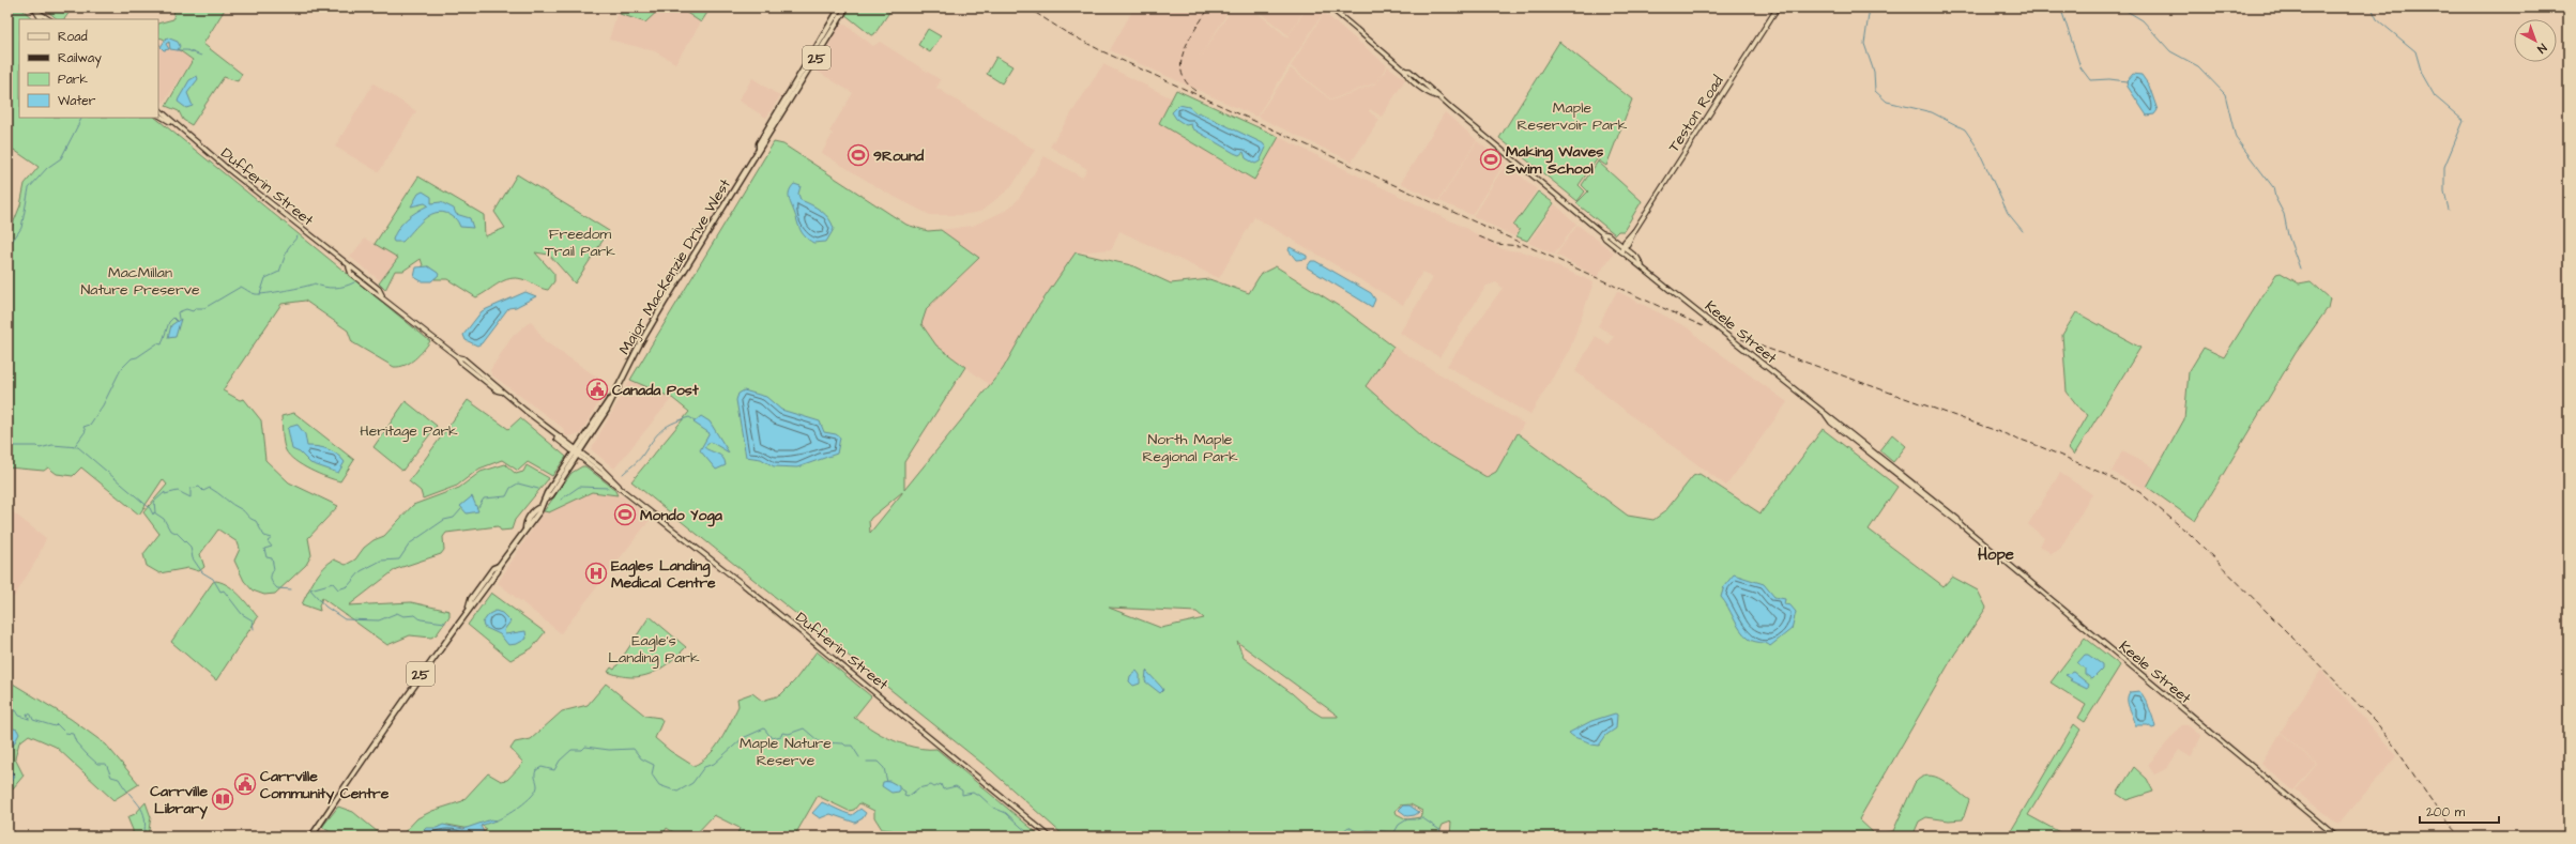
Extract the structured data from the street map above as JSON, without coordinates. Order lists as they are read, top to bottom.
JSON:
{
  "streets": {
    "main road": [
      "25",
      "Teston Road",
      "Dufferin Street",
      "Major MacKenzie Drive West",
      "Keele Street"
    ]
  },
  "crossings": [
    ["Teston Road", "Keele Street"],
    ["Dufferin Street", "Major MacKenzie Drive West"]
  ],
  "districts": ["Hope"],
  "parks": [
    "Maple Reservoir Park",
    "Freedom Trail Park",
    "MacMillan Nature Preserve",
    "Heritage Park",
    "North Maple Regional Park",
    "Eagle's Landing Park",
    "Maple Nature Reserve"
  ],
  "places": {
    "sports": ["9Round", "Making Waves Swim School", "Mondo Yoga"],
    "public building": ["Canada Post", "Carrville Community Centre"],
    "hospital": ["Eagles Landing Medical Centre"],
    "library": ["Carrville Library"]
  },
  "legend": [
    "Road",
    "Railway",
    "Park",
    "Water"
  ],
  "scale_bar": "200 m",
  "north": "bottom right"
}
